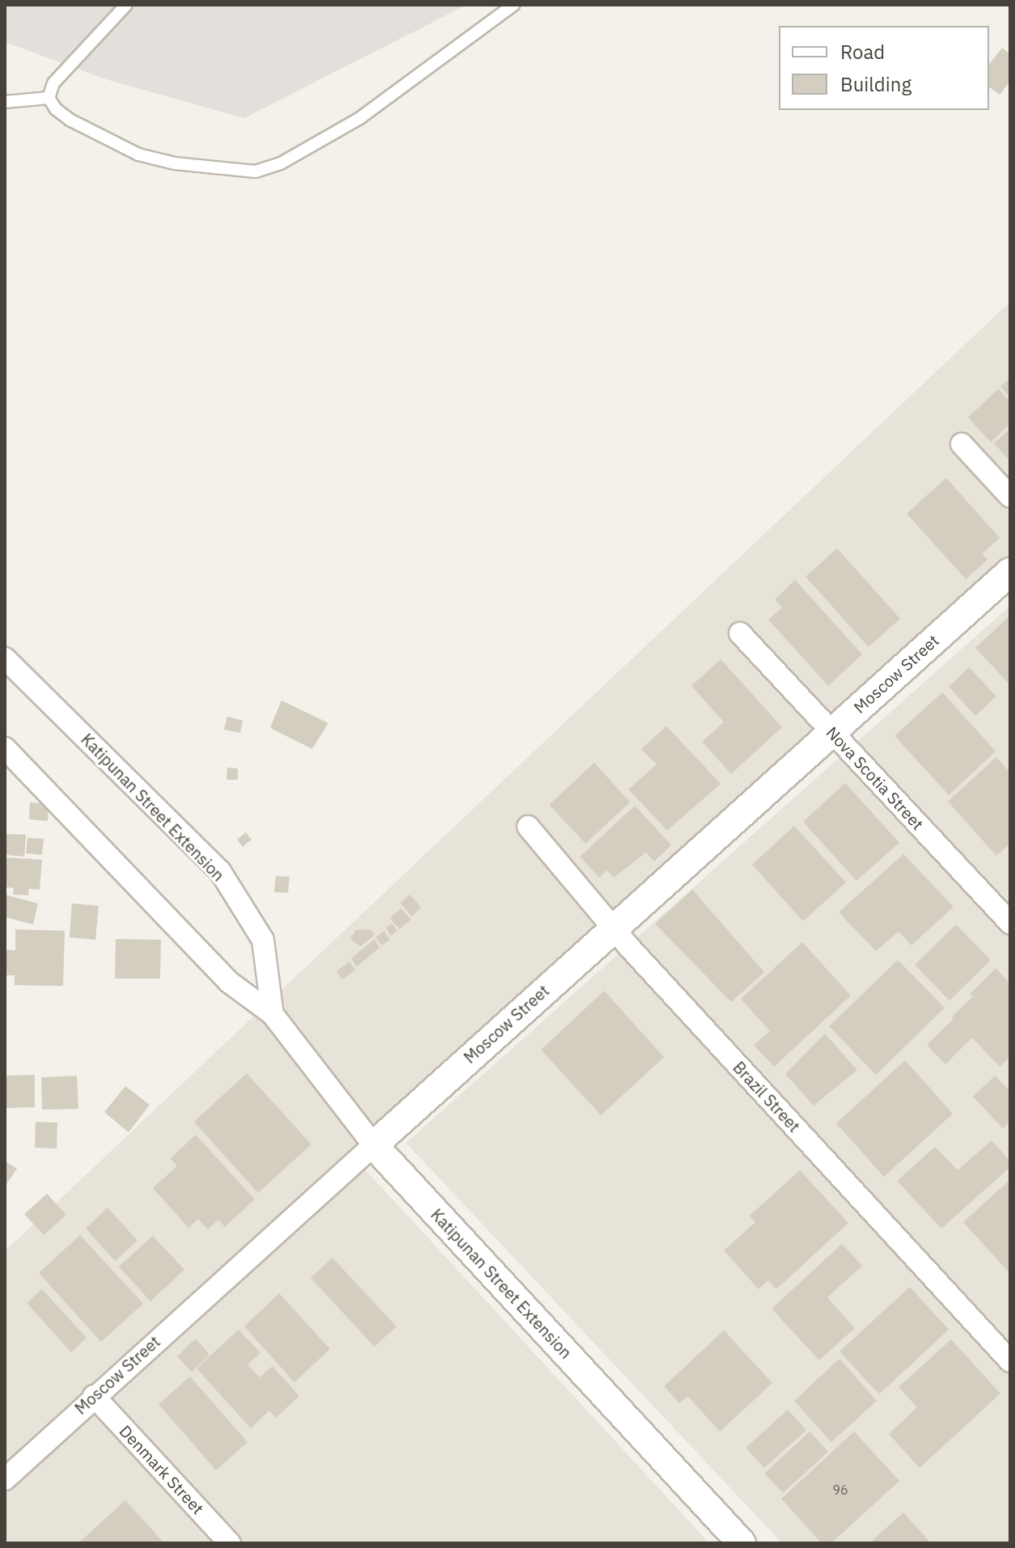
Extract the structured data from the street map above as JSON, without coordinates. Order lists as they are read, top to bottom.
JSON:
{
  "streets": {
    "street": [
      "Moscow Street",
      "Nova Scotia Street",
      "Katipunan Street Extension",
      "Brazil Street",
      "Denmark Street"
    ]
  },
  "crossings": [
    ["Moscow Street", "Nova Scotia Street"],
    ["Moscow Street", "Katipunan Street Extension"],
    ["Moscow Street", "Brazil Street"],
    ["Moscow Street", "Denmark Street"]
  ],
  "house_numbers": ["96"],
  "legend": ["Road", "Building"]
}
